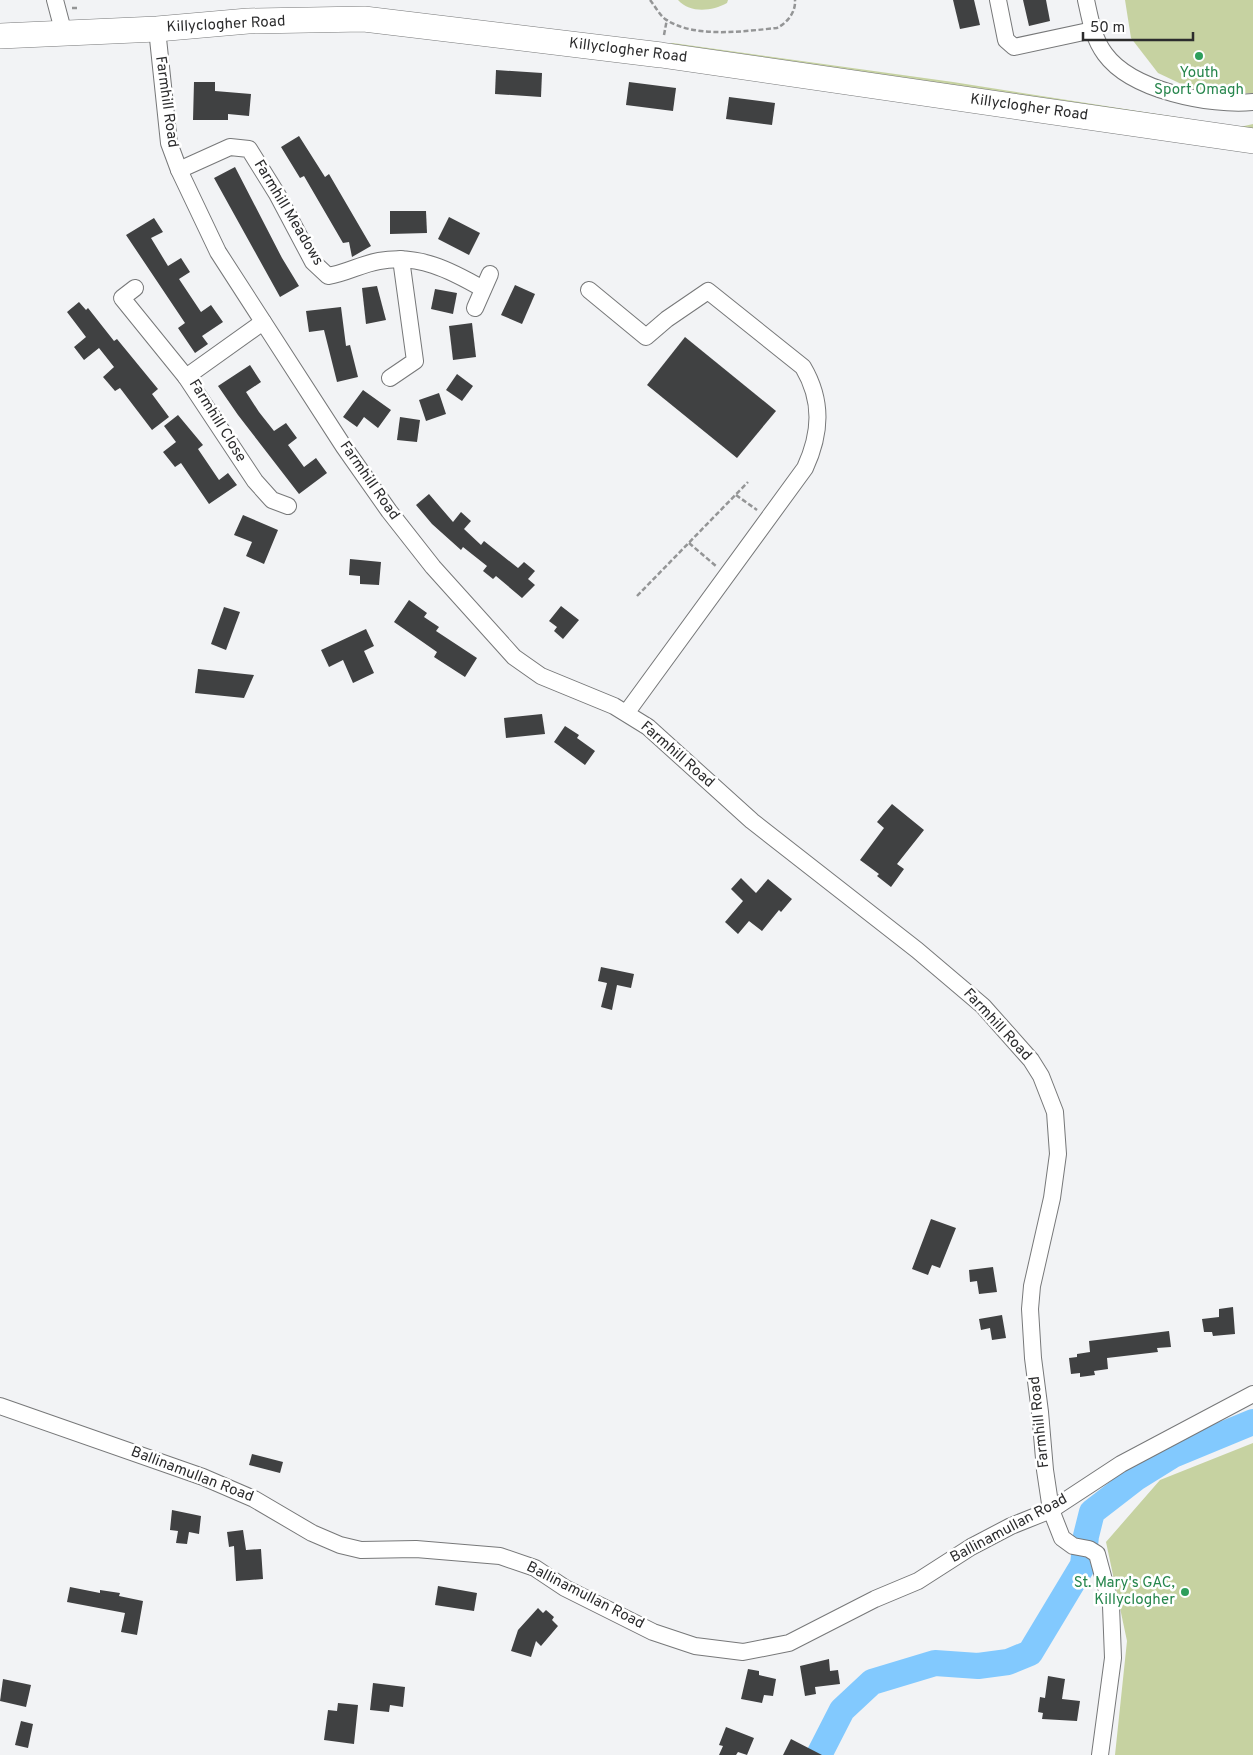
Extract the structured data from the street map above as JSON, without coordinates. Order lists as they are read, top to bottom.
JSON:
{
  "streets": {
    "highway": ["Killyclogher Road"],
    "street": [
      "Farmhill Road",
      "Farmhill Meadows",
      "Farmhill Close",
      "Ballinamullan Road"
    ]
  },
  "crossings": [
    ["Killyclogher Road", "Farmhill Road"],
    ["Farmhill Road", "Farmhill Meadows"],
    ["Farmhill Road", "Farmhill Close"],
    ["Farmhill Road", "Ballinamullan Road"]
  ],
  "places": ["Youth Sport Omagh", "St. Mary's GAC, Killyclogher"],
  "scale_bar": "50 m"
}
